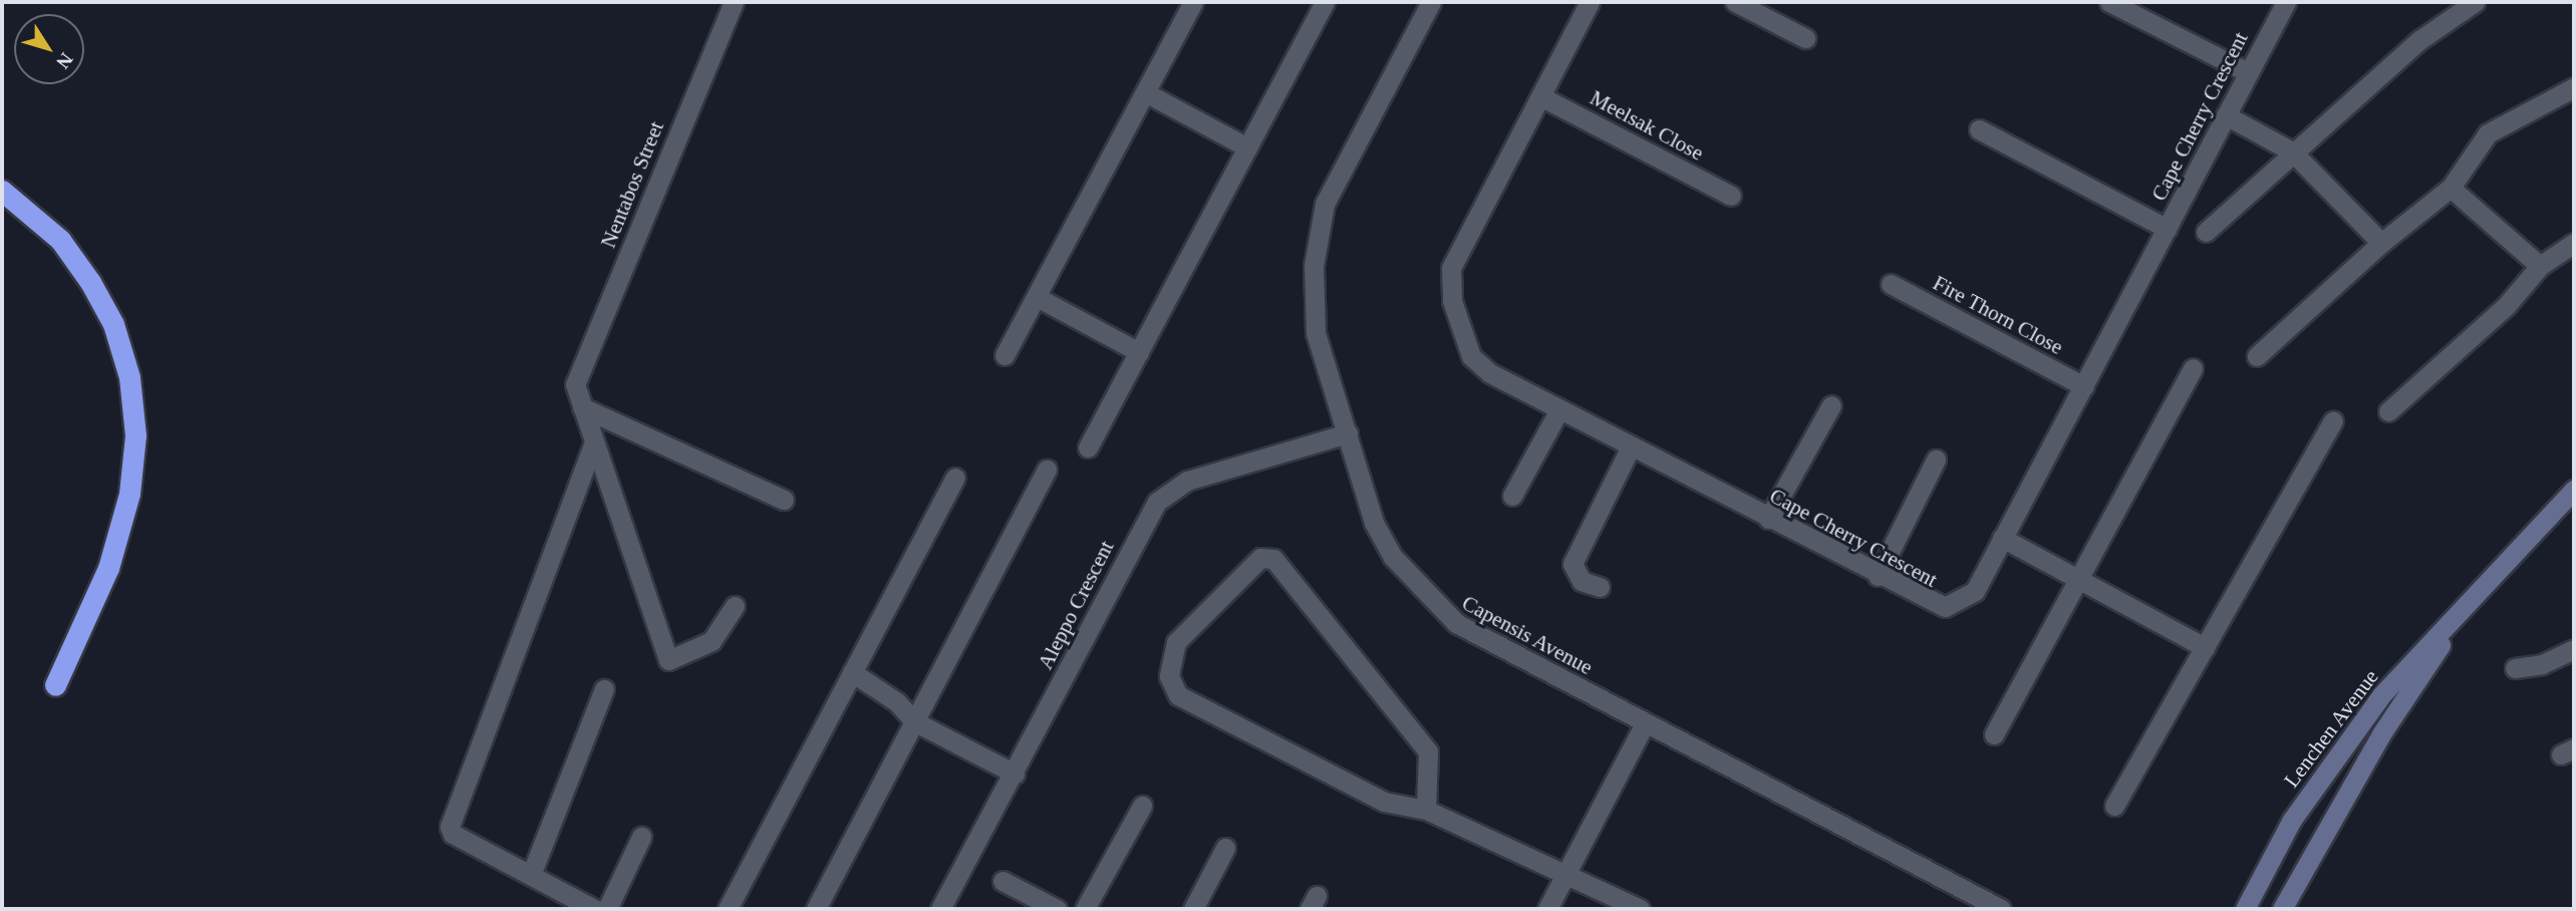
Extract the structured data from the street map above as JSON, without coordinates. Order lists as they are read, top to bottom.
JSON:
{
  "streets": {
    "main road": ["Lenchen Avenue"],
    "street": [
      "Cape Cherry Crescent",
      "Meelsak Close",
      "Nentabos Street",
      "Fire Thorn Close",
      "Aleppo Crescent",
      "Capensis Avenue"
    ]
  },
  "crossings": [
    ["Cape Cherry Crescent", "Meelsak Close"],
    ["Cape Cherry Crescent", "Fire Thorn Close"],
    ["Aleppo Crescent", "Capensis Avenue"]
  ],
  "north": "bottom right"
}
